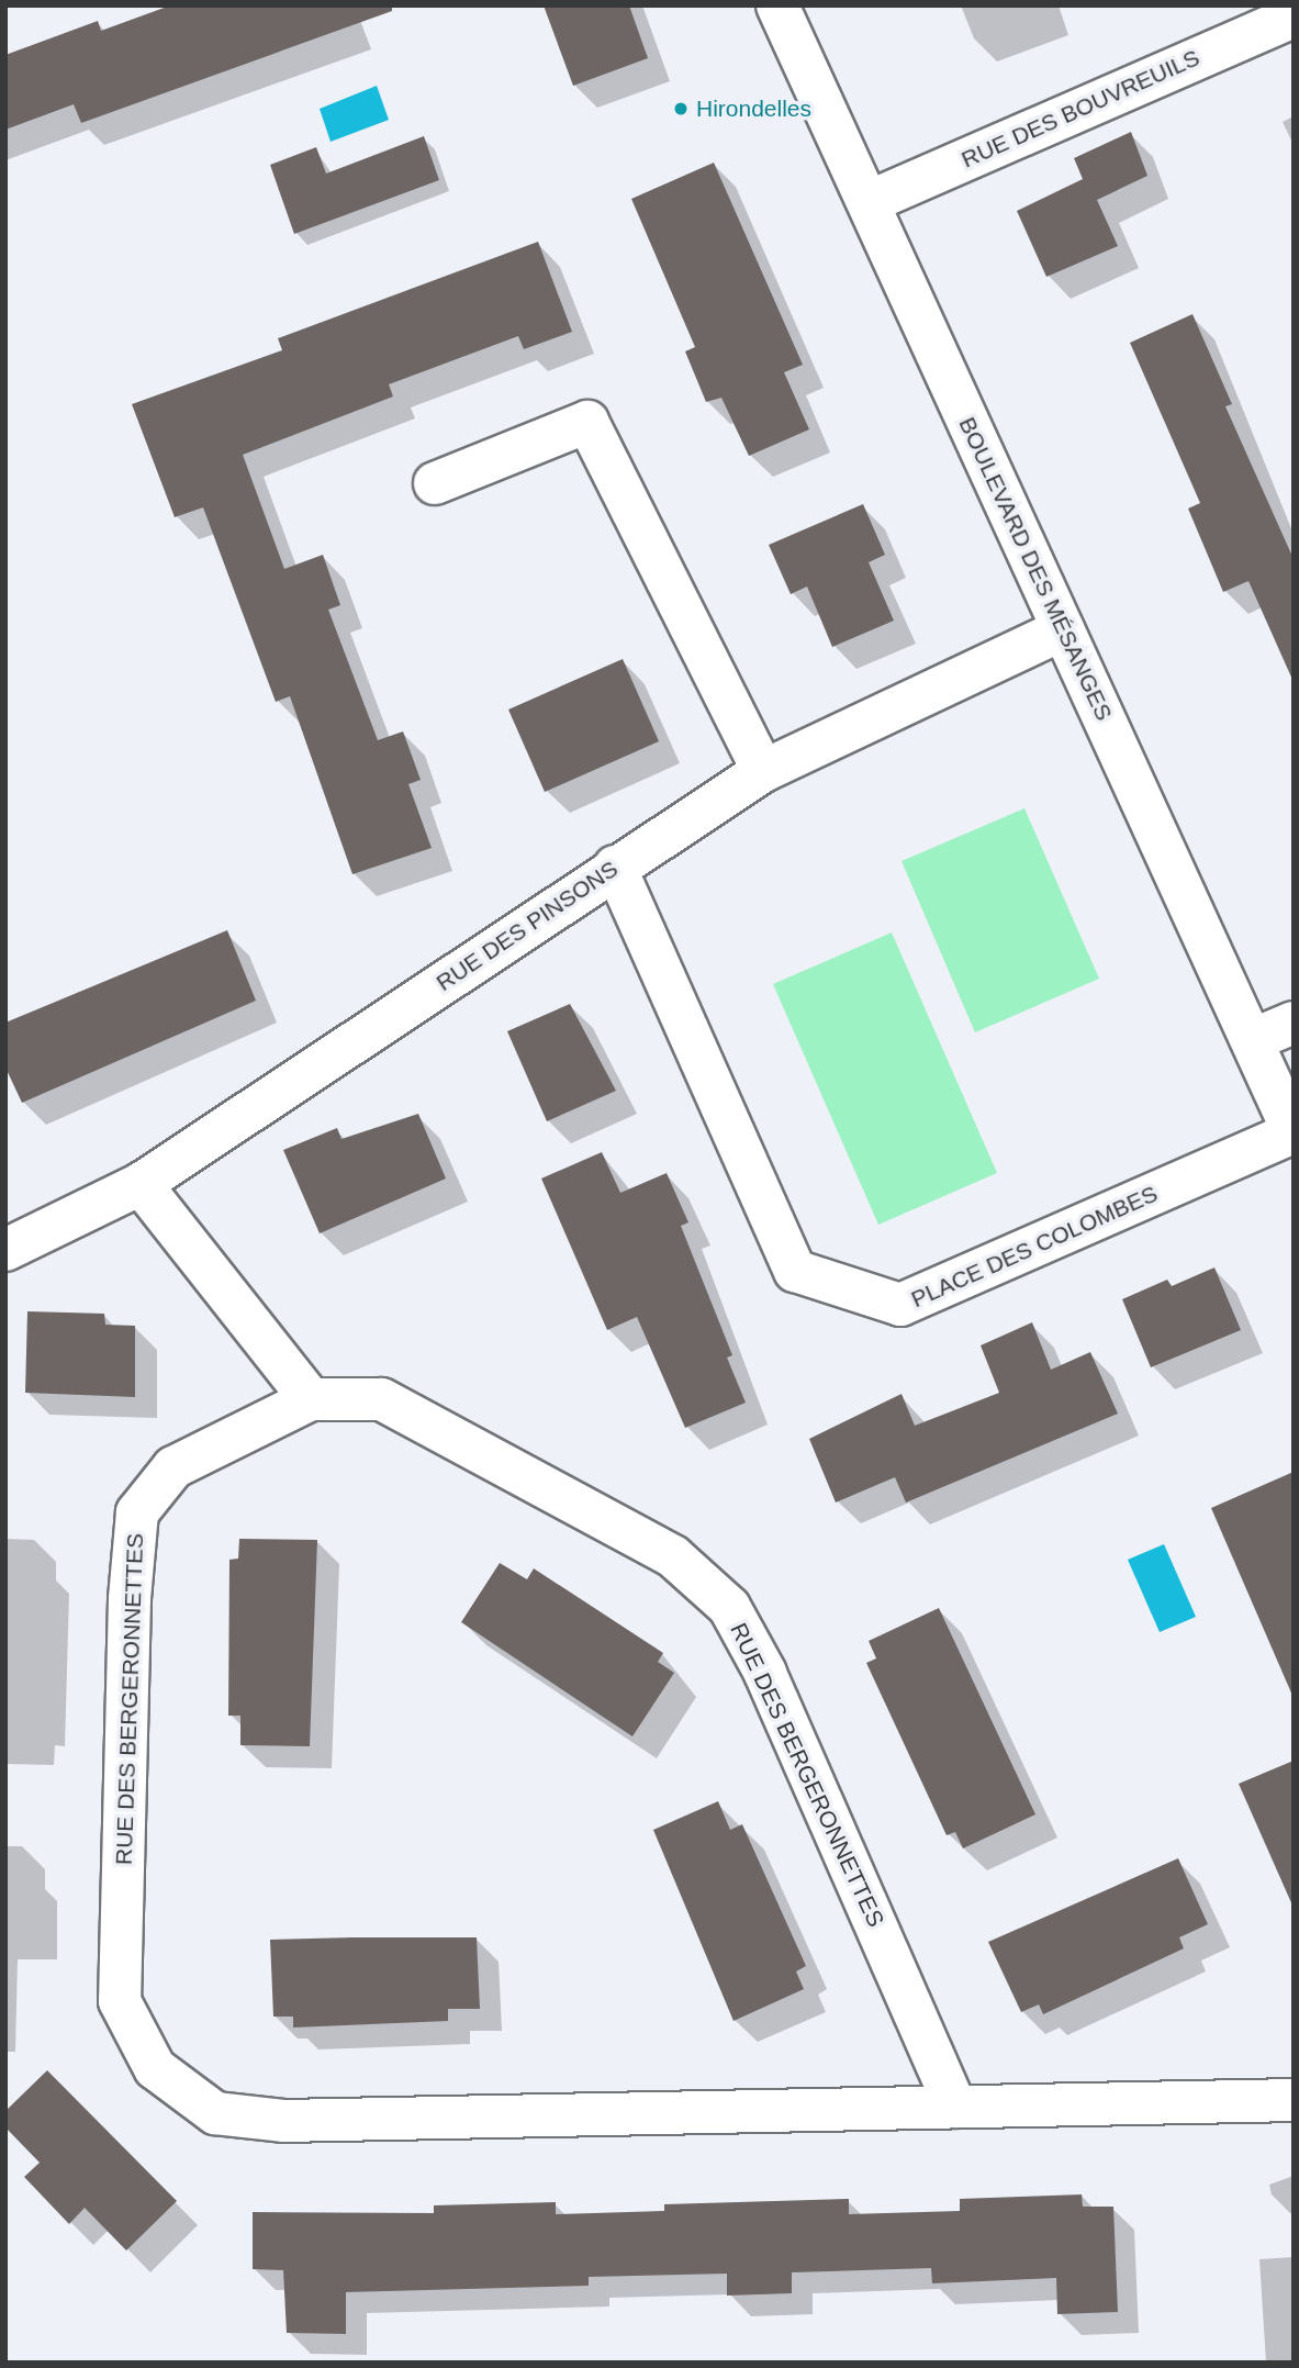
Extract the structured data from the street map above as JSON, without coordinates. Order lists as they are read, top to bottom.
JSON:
{
  "streets": {
    "street": [
      "RUE DES BOUVREUILS",
      "BOULEVARD DES MÉSANGES",
      "RUE DES PINSONS",
      "PLACE DES COLOMBES",
      "RUE DES BERGERONNETTES"
    ]
  },
  "crossings": [
    ["RUE DES BOUVREUILS", "BOULEVARD DES MÉSANGES"],
    ["BOULEVARD DES MÉSANGES", "RUE DES PINSONS"],
    ["BOULEVARD DES MÉSANGES", "PLACE DES COLOMBES"],
    ["RUE DES PINSONS", "PLACE DES COLOMBES"]
  ],
  "places": ["Hirondelles"]
}
